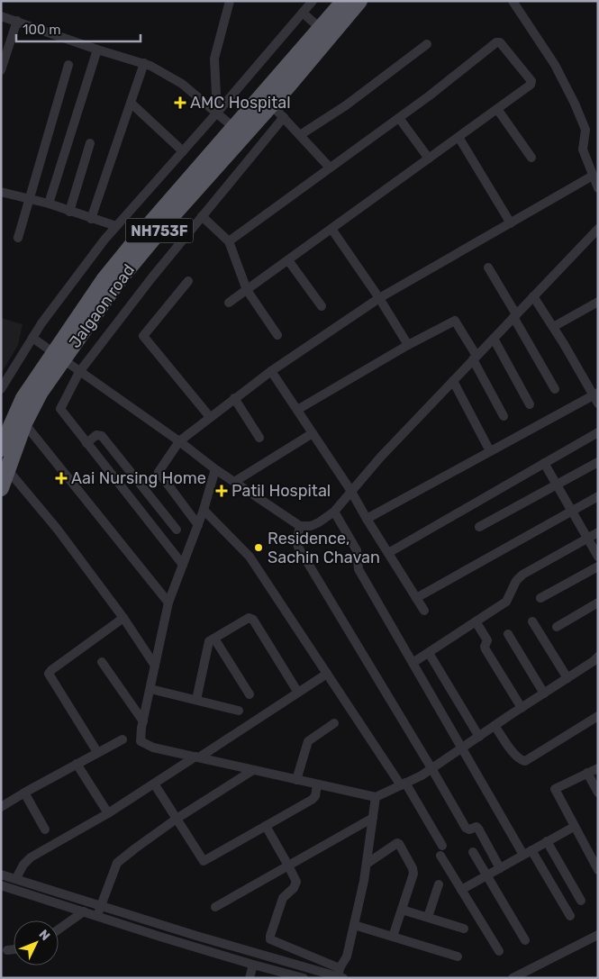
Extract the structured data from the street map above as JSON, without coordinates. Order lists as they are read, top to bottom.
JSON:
{
  "streets": {
    "highway": ["NH753F", "Jalgaon road"]
  },
  "places": {
    "health": ["AMC Hospital", "Aai Nursing Home", "Patil Hospital"],
    "other": ["Residence, Sachin Chavan"]
  },
  "scale_bar": "100 m",
  "north": "top right"
}
